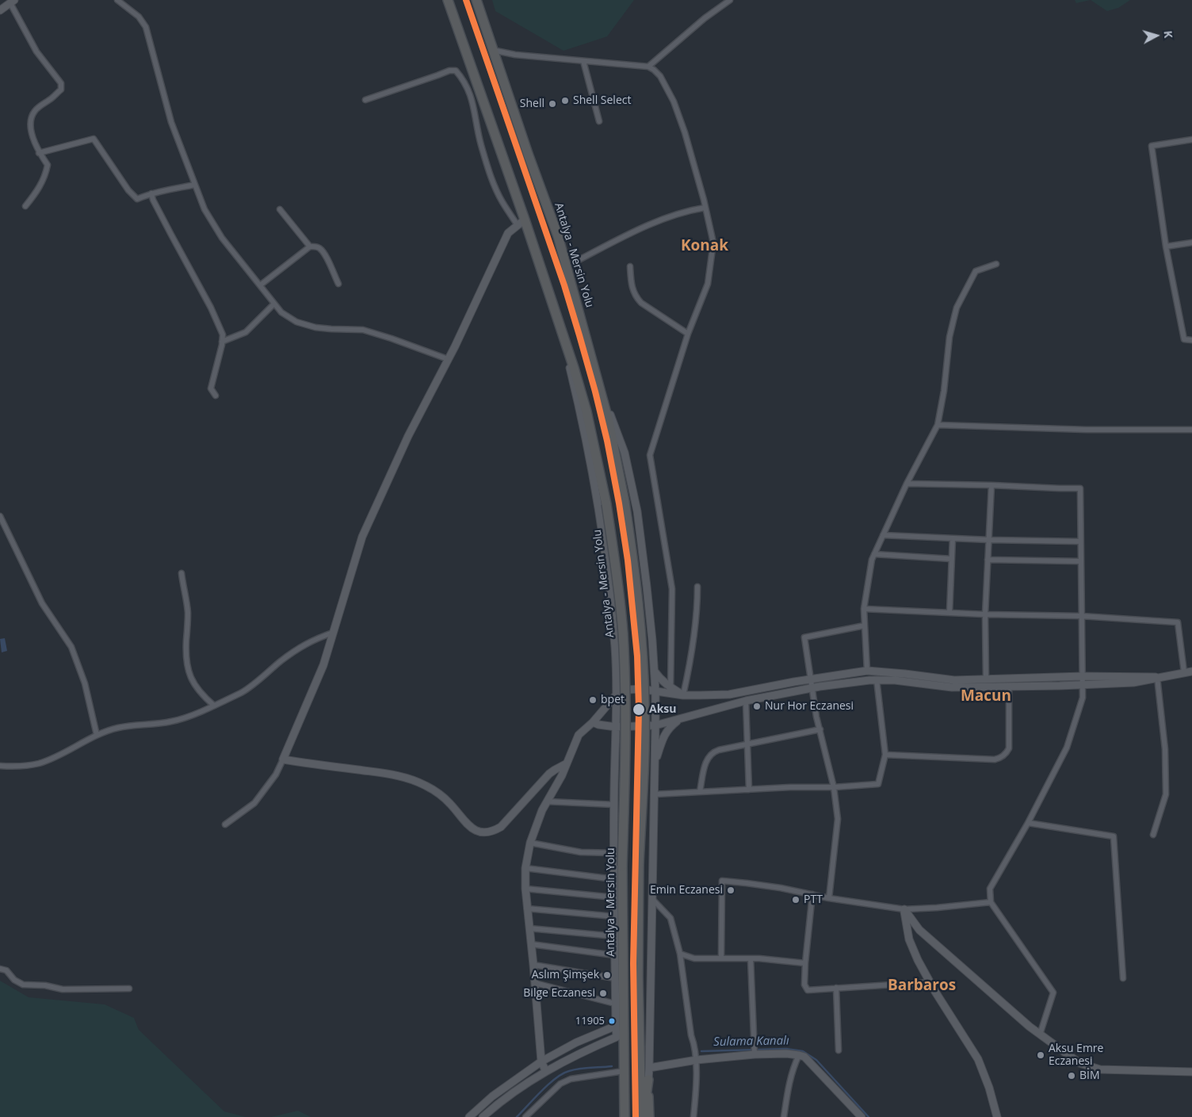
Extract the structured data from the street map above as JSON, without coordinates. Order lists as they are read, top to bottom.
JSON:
{
  "streets": {
    "highway": ["Antalya - Mersin Yolu"]
  },
  "districts": ["Konak", "Macun", "Barbaros"],
  "water": ["Sulama Kanalı"],
  "places": [
    "Shell Select",
    "Shell",
    "bpet",
    "Nur Hor Eczanesi",
    "Aksu",
    "Emin Eczanesi",
    "PTT",
    "Aslım Şimşek",
    "Bilge Eczanesi",
    "11905",
    "Aksu Emre Eczanesi",
    "BİM"
  ],
  "north": "right"
}
